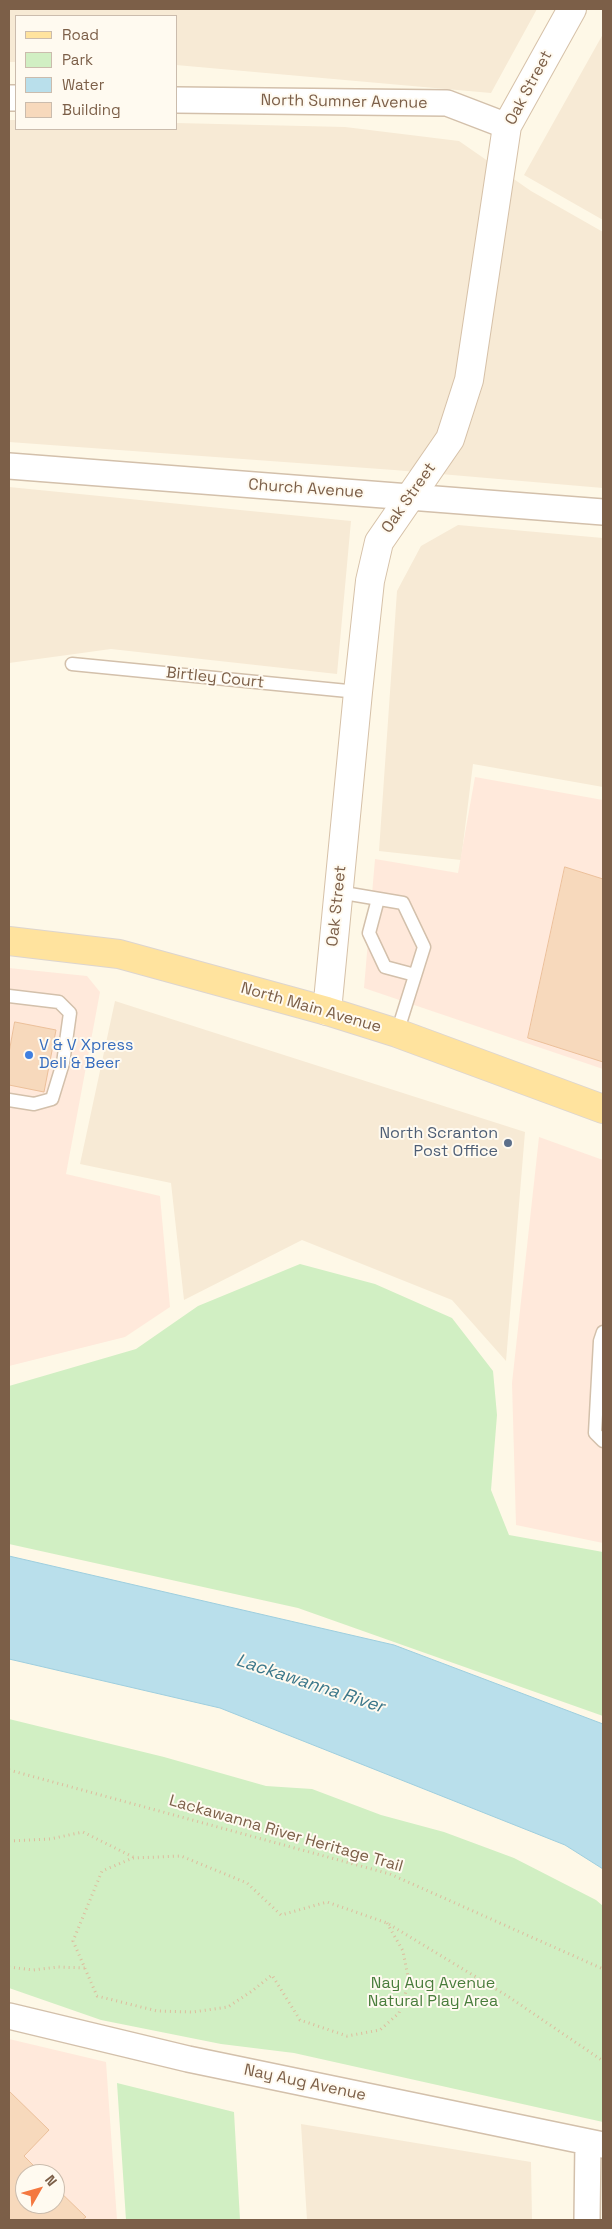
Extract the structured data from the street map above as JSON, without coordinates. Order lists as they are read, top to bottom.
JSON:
{
  "streets": {
    "main road": ["North Main Avenue"],
    "street": [
      "Oak Street",
      "North Sumner Avenue",
      "Church Avenue",
      "Nay Aug Avenue"
    ],
    "lane": ["Birtley Court"],
    "path": ["Lackawanna River Heritage Trail"]
  },
  "crossings": [
    ["Oak Street", "North Sumner Avenue"],
    ["Oak Street", "Church Avenue"],
    ["Oak Street", "Birtley Court"],
    ["Oak Street", "North Main Avenue"]
  ],
  "water": ["Lackawanna River"],
  "parks": ["Nay Aug Avenue Natural Play Area"],
  "places": ["V & V Xpress Deli & Beer", "North Scranton Post Office"],
  "legend": [
    "Road",
    "Park",
    "Water",
    "Building"
  ],
  "north": "top right"
}
